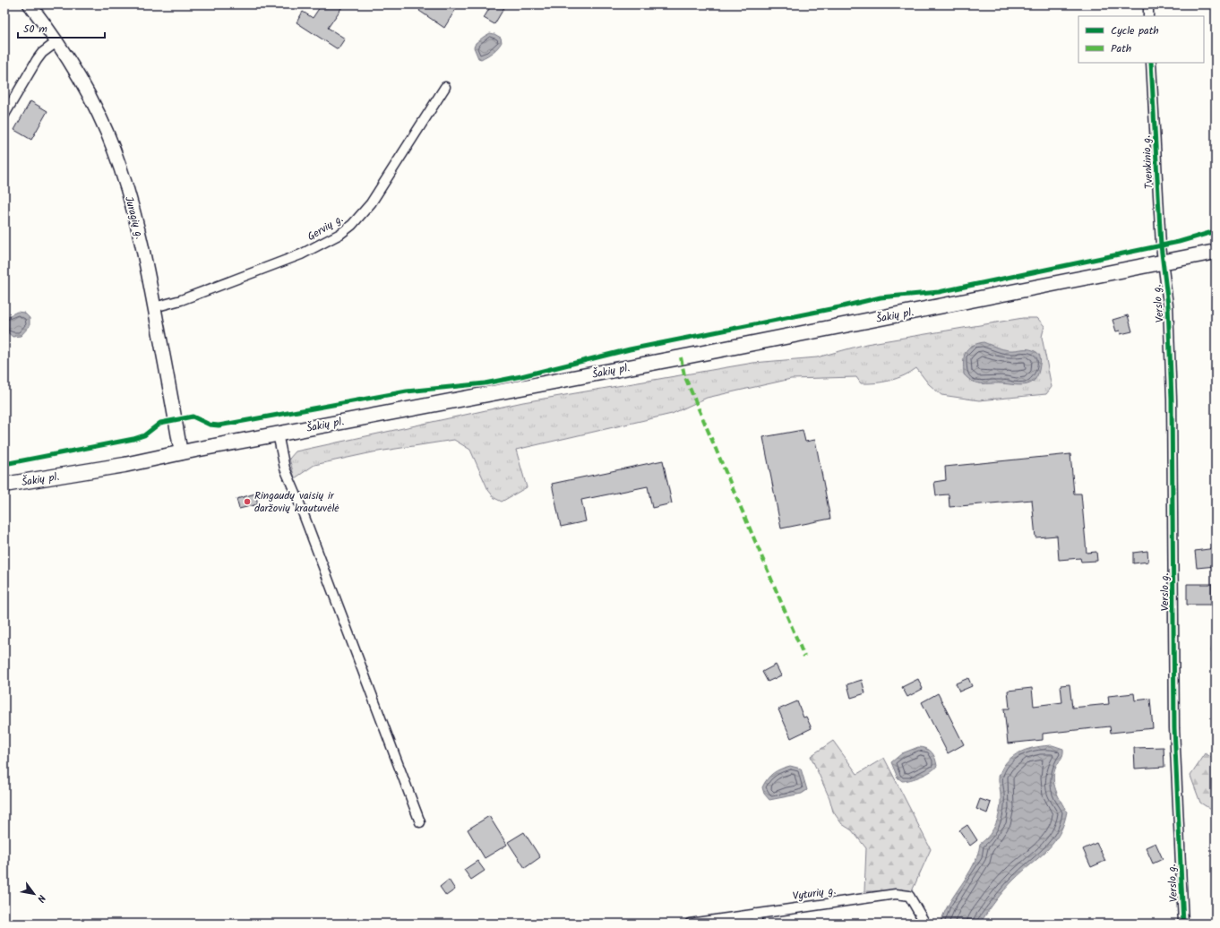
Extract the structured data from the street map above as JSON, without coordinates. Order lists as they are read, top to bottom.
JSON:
{
  "streets": {
    "main road": ["Juragių g.", "Šakių pl."],
    "street": [
      "Tvenkinio g.",
      "Gervių g.",
      "Verslo g.",
      "Vyturių g."
    ]
  },
  "crossings": [
    ["Tvenkinio g.", "Verslo g."],
    ["Tvenkinio g.", "Šakių pl."],
    ["Juragių g.", "Gervių g."],
    ["Juragių g.", "Šakių pl."],
    ["Verslo g.", "Šakių pl."]
  ],
  "places": ["Ringaudų vaisių ir daržovių krautuvėlė"],
  "legend": ["Cycle path", "Path"],
  "scale_bar": "50 m",
  "north": "bottom right"
}
